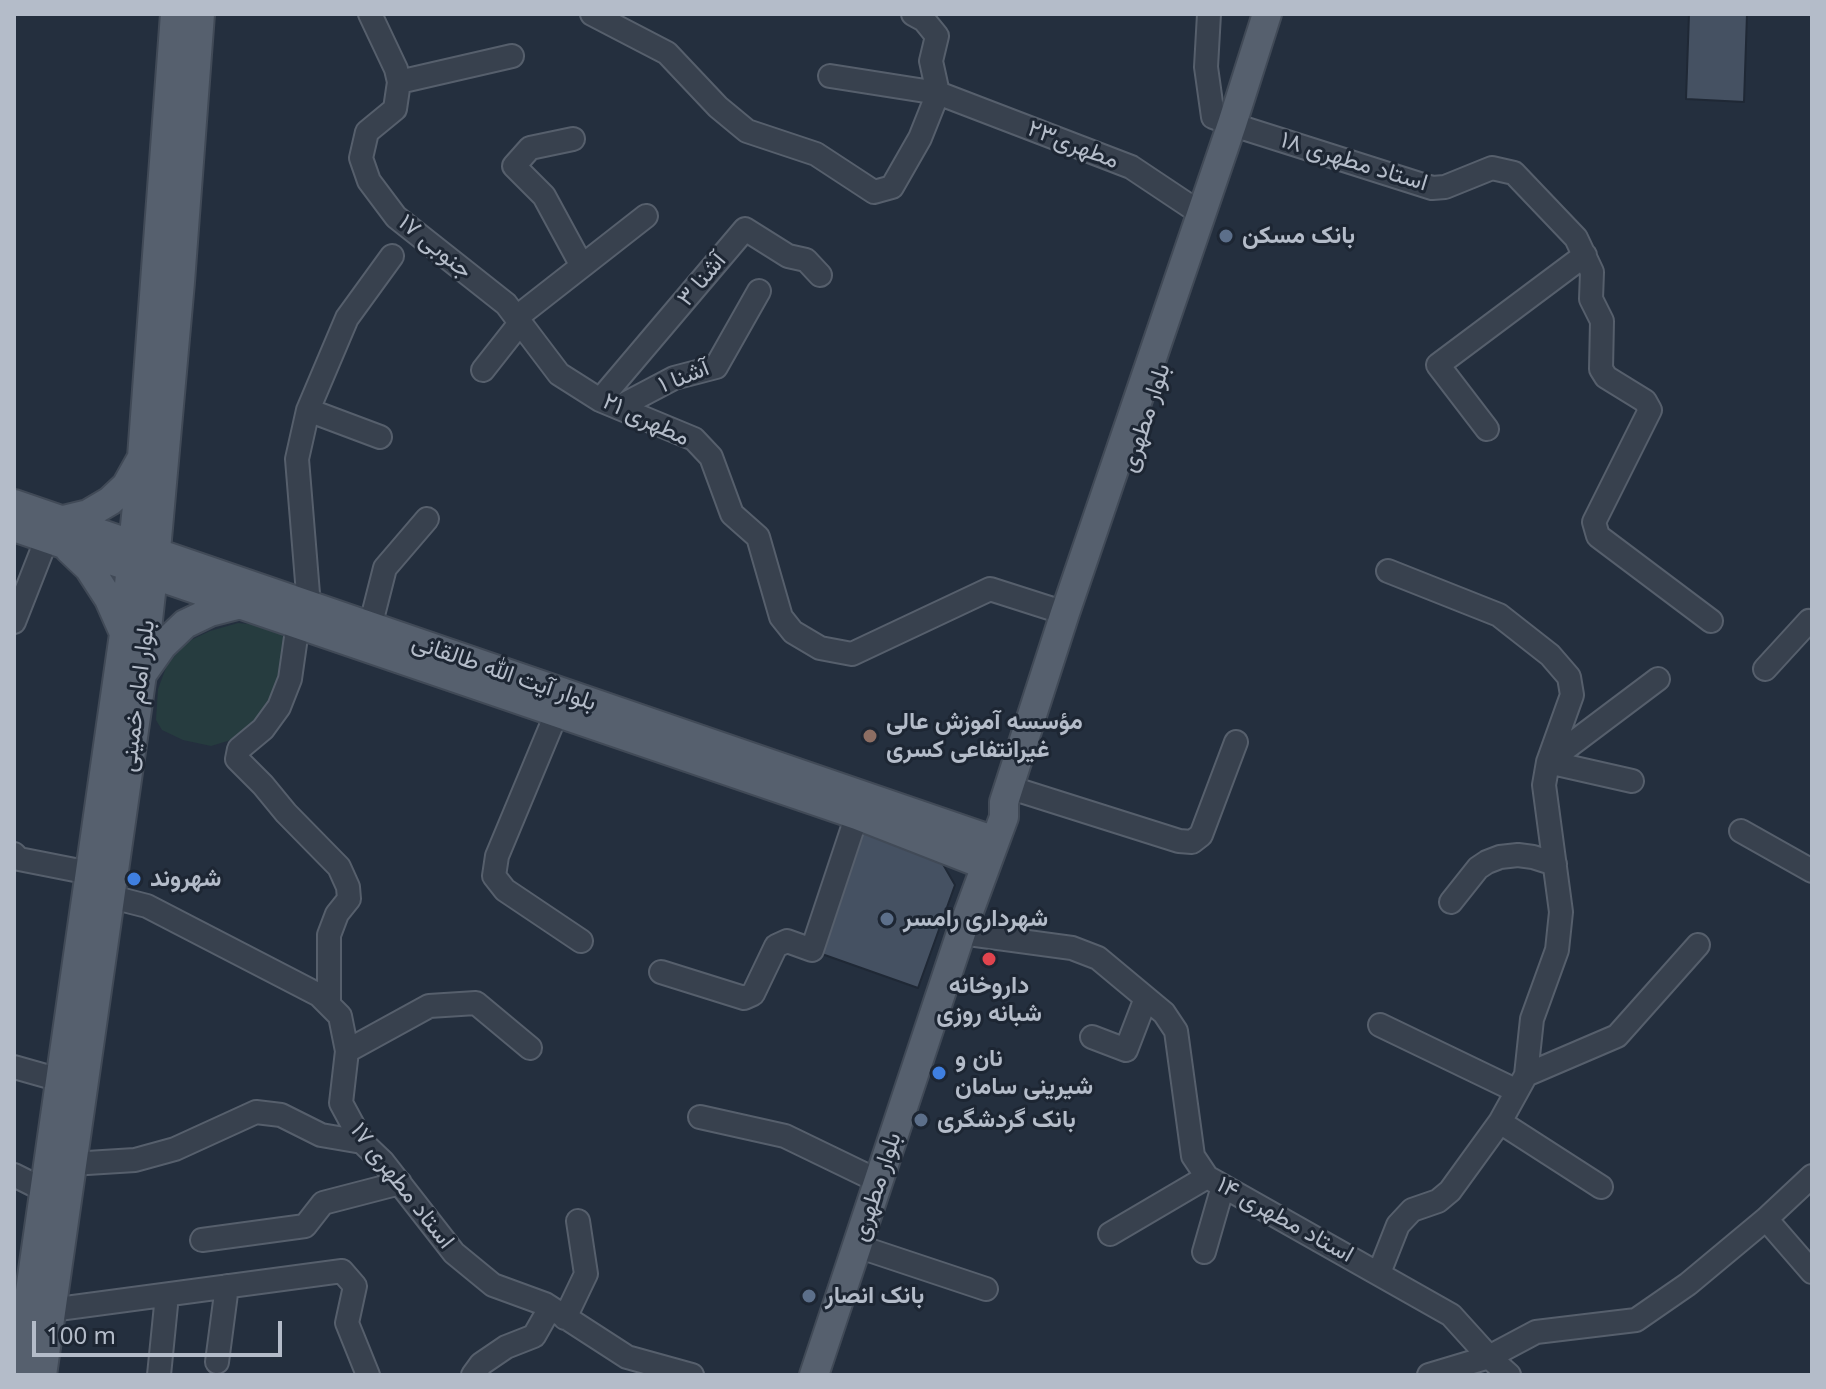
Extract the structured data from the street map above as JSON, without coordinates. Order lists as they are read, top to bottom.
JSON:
{
  "streets": {
    "main road": ["بلوار مطهری", "بلوار آیت الله طالقانی", "بلوار امام خمینی"],
    "street": [
      "مطهری۲۳",
      "استاد مطهری ۱۸",
      "جنوبی ۱۷",
      "آشنا ۳",
      "آشنا ۱",
      "مطهری ۲۱",
      "استاد مطهری ۱۷",
      "استاد مطهری ۱۴"
    ]
  },
  "crossings": [
    ["مطهری۲۳", "بلوار مطهری"],
    ["استاد مطهری ۱۸", "بلوار مطهری"],
    ["جنوبی ۱۷", "مطهری ۲۱"],
    ["آشنا ۳", "آشنا ۱"],
    ["آشنا ۳", "مطهری ۲۱"],
    ["آشنا ۱", "مطهری ۲۱"],
    ["بلوار مطهری", "مطهری ۲۱"],
    ["بلوار مطهری", "بلوار آیت الله طالقانی"],
    ["بلوار مطهری", "استاد مطهری ۱۴"],
    ["بلوار آیت الله طالقانی", "بلوار امام خمینی"]
  ],
  "places": [
    "بانک مسکن",
    "مؤسسه آموزش عالی غیرانتفاعی کسری",
    "شهروند",
    "شهرداری رامسر",
    "داروخانه شبانه روزی",
    "نان و شیرینی سامان",
    "بانک گردشگری",
    "بانک انصار"
  ],
  "scale_bar": "100 m"
}
